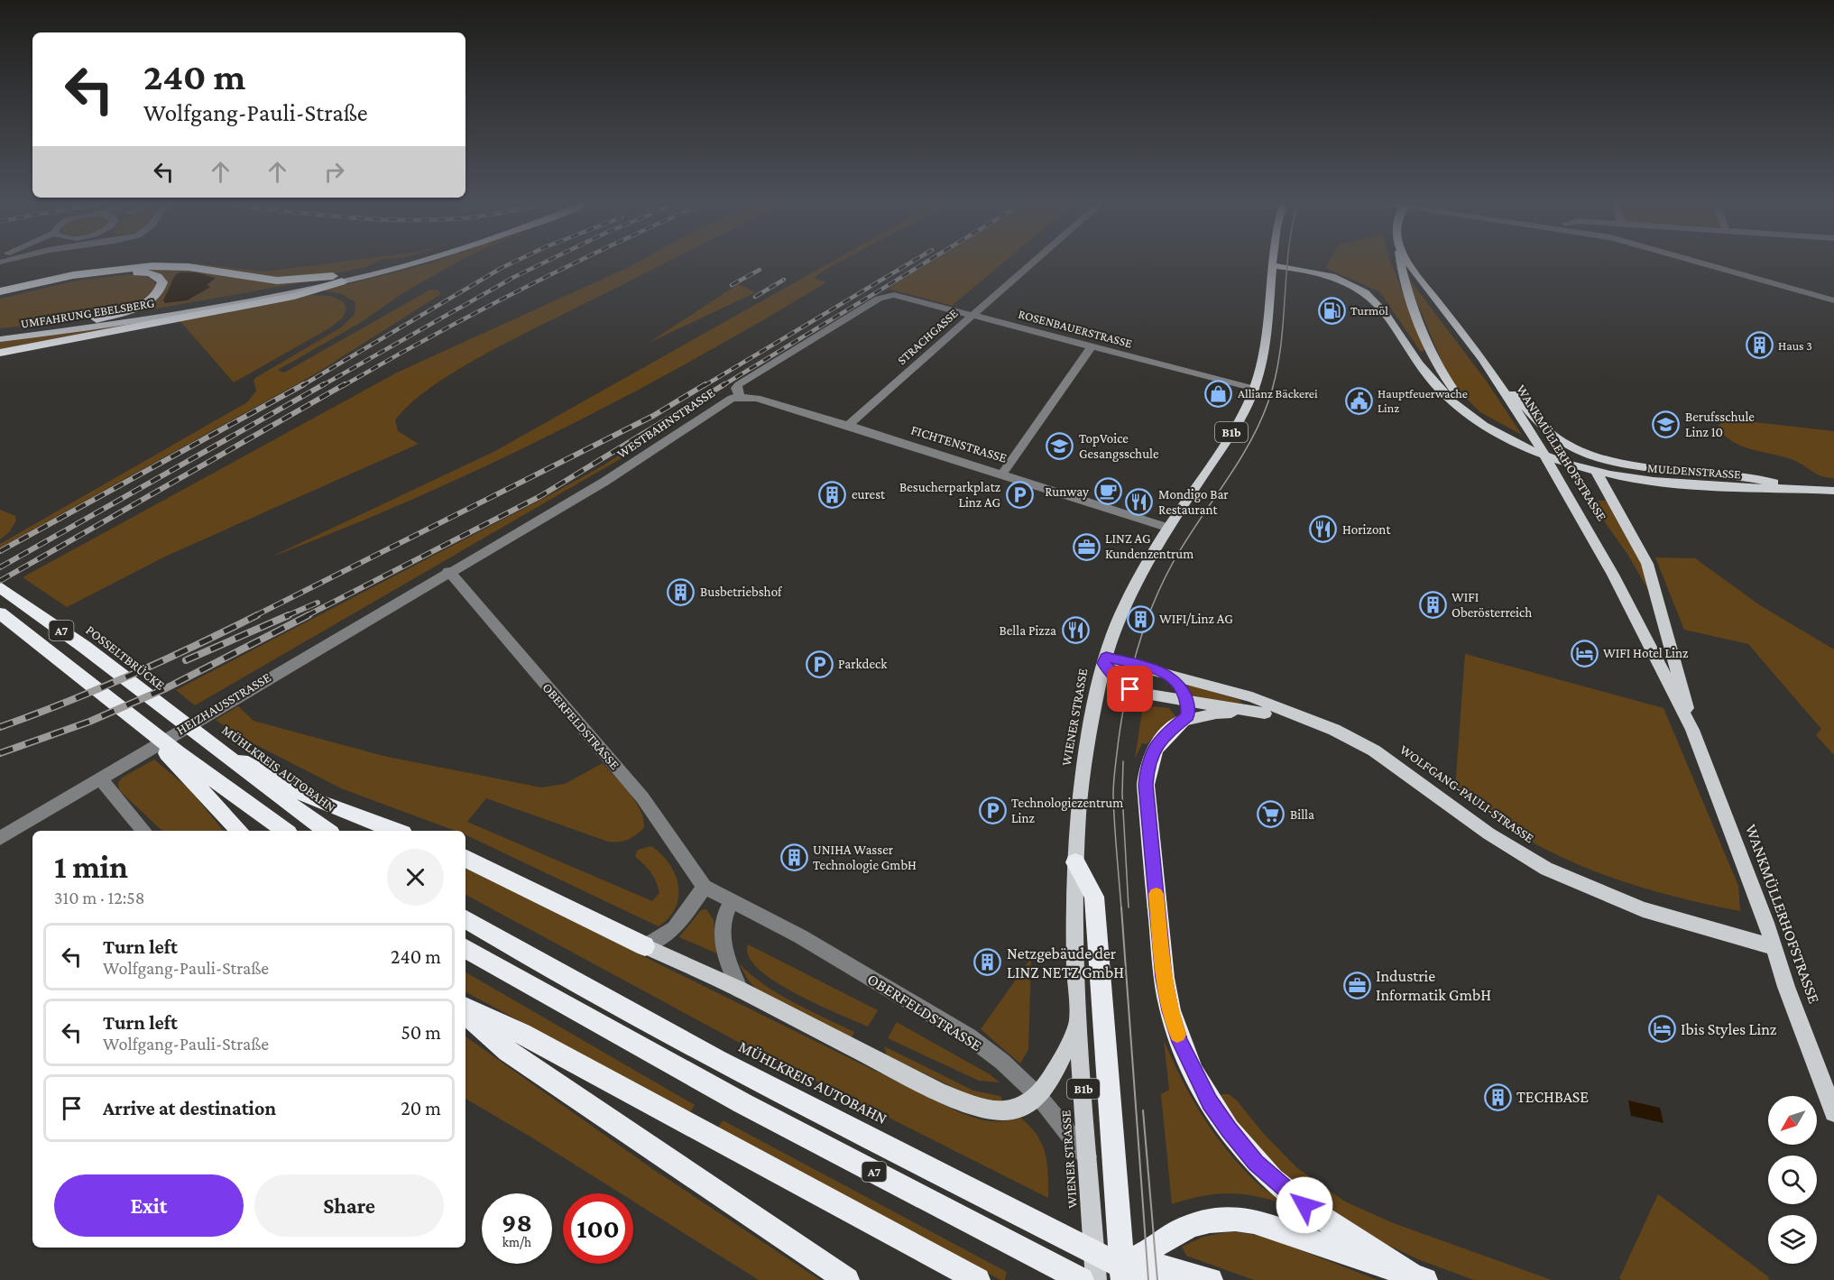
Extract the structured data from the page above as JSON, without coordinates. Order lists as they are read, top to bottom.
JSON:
{
  "streets": {
    "highway": ["A7", "POSSELTBRÜCKE", "MÜHLKREIS AUTOBAHN"],
    "main road": [
      "UMFAHRUNG EBELSBERG",
      "B1b",
      "WANKMÜLLERHOFSTRASSE",
      "MULDENSTRASSE",
      "WIENER STRASSE",
      "WOLFGANG-PAULI-STRASSE"
    ],
    "street": [
      "ROSENBAUERSTRASSE",
      "STRACHGASSE",
      "WESTBAHNSTRASSE",
      "FICHTENSTRASSE",
      "HEIZHAUSSTRASSE",
      "OBERFELDSTRASSE"
    ]
  },
  "crossings": [
    ["ROSENBAUERSTRASSE", "STRACHGASSE"],
    ["ROSENBAUERSTRASSE", "WESTBAHNSTRASSE"],
    ["ROSENBAUERSTRASSE", "FICHTENSTRASSE"],
    ["ROSENBAUERSTRASSE", "WIENER STRASSE"],
    ["STRACHGASSE", "FICHTENSTRASSE"],
    ["WESTBAHNSTRASSE", "FICHTENSTRASSE"],
    ["WESTBAHNSTRASSE", "HEIZHAUSSTRASSE"],
    ["WESTBAHNSTRASSE", "OBERFELDSTRASSE"],
    ["FICHTENSTRASSE", "WIENER STRASSE"],
    ["WANKMÜLLERHOFSTRASSE", "MULDENSTRASSE"],
    ["WANKMÜLLERHOFSTRASSE", "WOLFGANG-PAULI-STRASSE"],
    ["MULDENSTRASSE", "WIENER STRASSE"],
    ["POSSELTBRÜCKE", "MÜHLKREIS AUTOBAHN"],
    ["HEIZHAUSSTRASSE", "OBERFELDSTRASSE"],
    ["WIENER STRASSE", "OBERFELDSTRASSE"],
    ["WIENER STRASSE", "WOLFGANG-PAULI-STRASSE"]
  ],
  "places": {
    "fuel station": ["Turmöl"],
    "building": [
      "Haus 3",
      "eurest",
      "Busbetriebshof",
      "WIFI Oberösterreich",
      "WIFI/Linz AG",
      "UNIHA Wasser Technologie GmbH",
      "Netzgebäude der LINZ NETZ GmbH",
      "TECHBASE"
    ],
    "shop": ["Allianz Bäckerei"],
    "public building": ["Hauptfeuerwache Linz"],
    "school or university": ["Berufsschule Linz 10", "TopVoice Gesangsschule"],
    "cafe": ["Runway"],
    "parking": ["Besucherparkplatz Linz AG", "Parkdeck", "Technologiezentrum Linz"],
    "restaurant": ["Mondigo Bar Restaurant", "Horizont", "Bella Pizza"],
    "office": ["LINZ AG Kundenzentrum", "Industrie Informatik GmbH"],
    "hotel": ["WIFI Hotel Linz", "Ibis Styles Linz"],
    "supermarket": ["Billa"]
  },
  "north": "bottom left",
  "page": {
    "turn": ["240 m", "Wolfgang-Pauli-Straße"],
    "heading": ["1 min", "310 m · 12:58"],
    "list": [
      {
        "name": "Turn left",
        "note": "Wolfgang-Pauli-Straße",
        "value": "240 m"
      },
      {
        "name": "Turn left",
        "note": "Wolfgang-Pauli-Straße",
        "value": "50 m"
      },
      {
        "name": "Arrive at destination",
        "value": "20 m"
      }
    ],
    "buttons": ["Exit", "Share"],
    "speed": "98 km/h",
    "limit": "100"
  }
}
